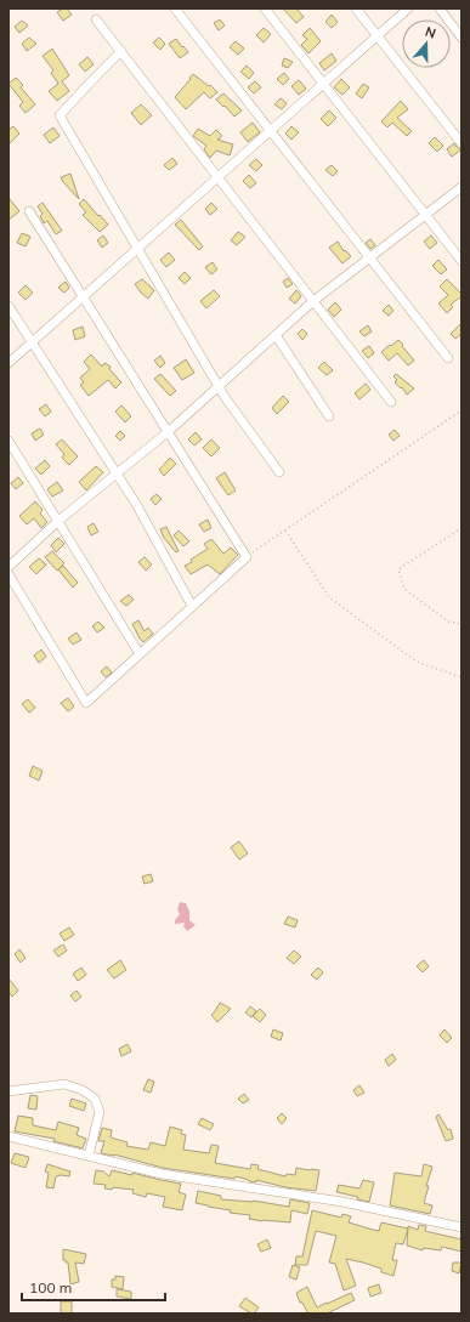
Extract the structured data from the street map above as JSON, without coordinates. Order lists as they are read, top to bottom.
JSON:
{
  "scale_bar": "100 m",
  "north": "top"
}
